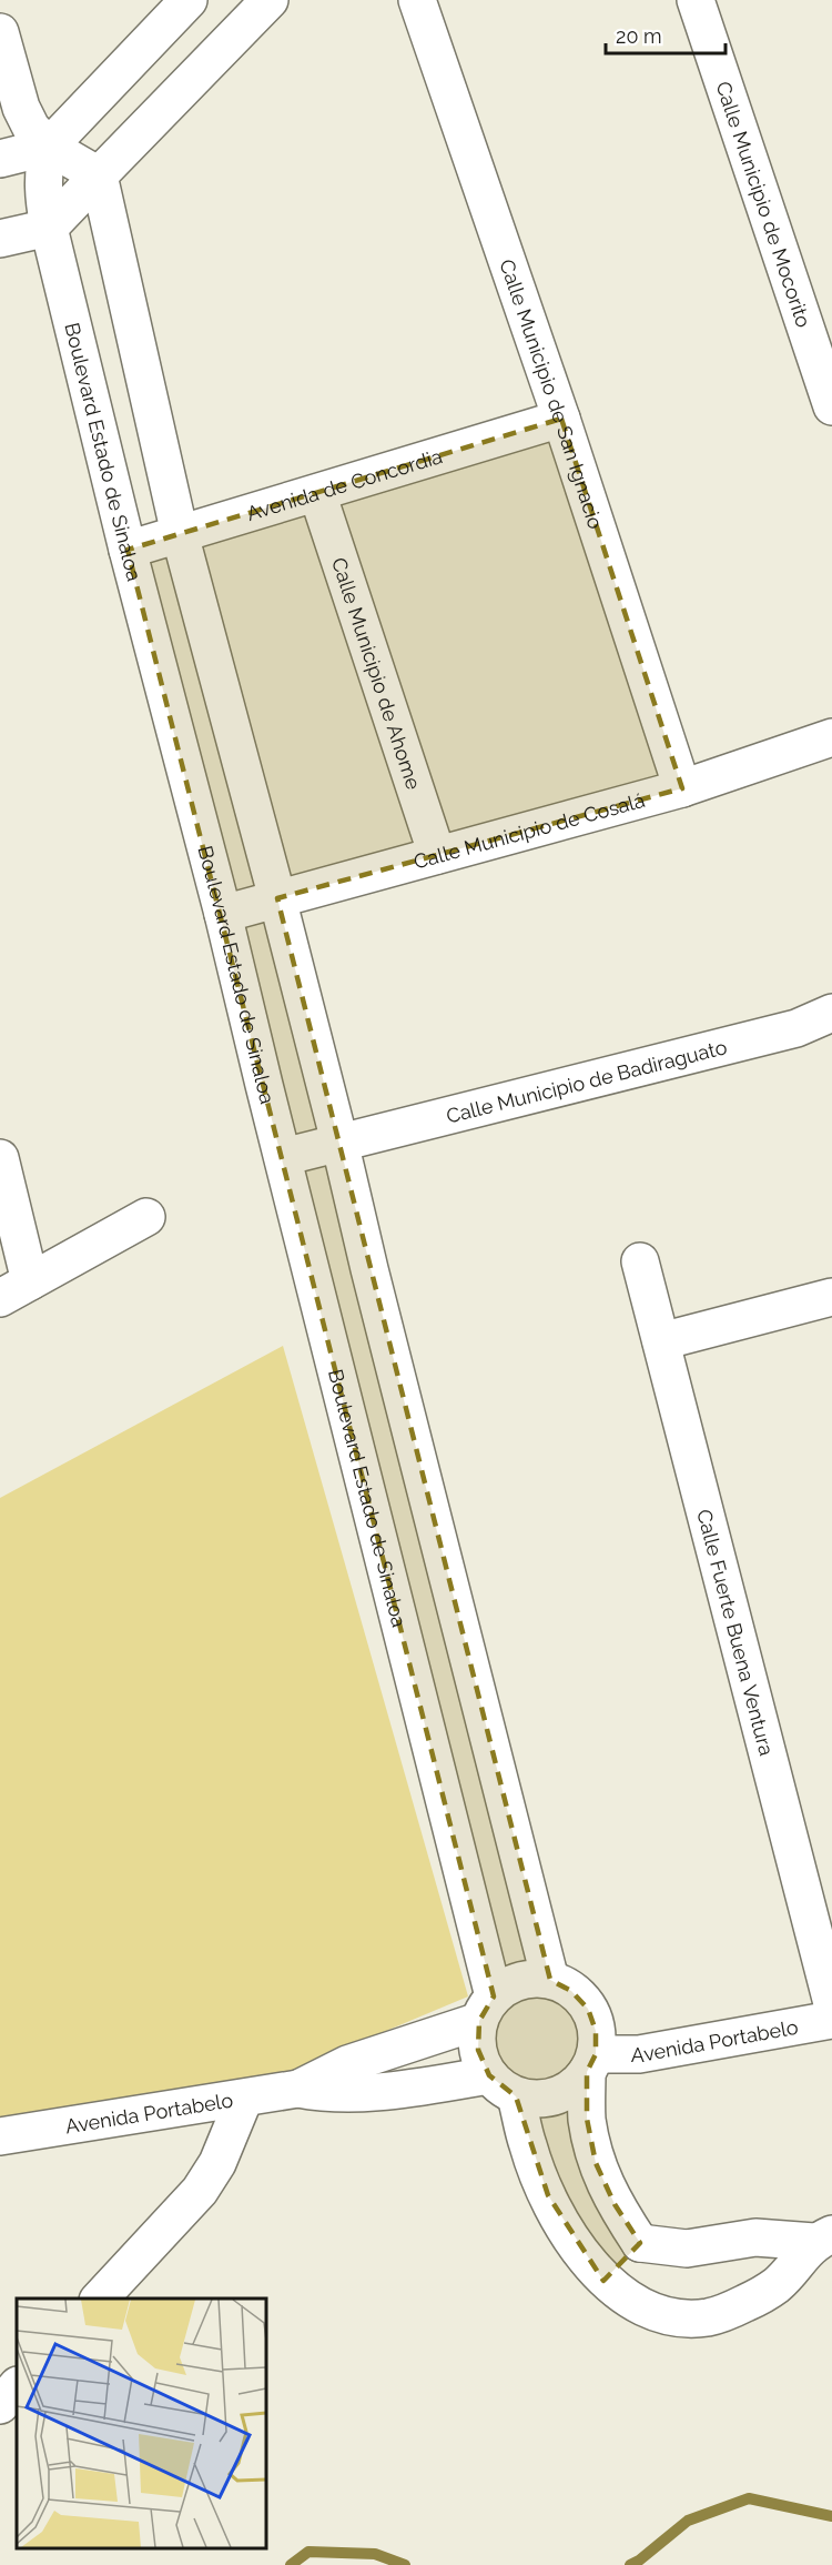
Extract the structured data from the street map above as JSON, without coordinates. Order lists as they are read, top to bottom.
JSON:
{
  "streets": {
    "street": [
      "Calle Municipio de Mocorito",
      "Calle Municipio de San Ignacio",
      "Boulevard Estado de Sinaloa",
      "Avenida de Concordia",
      "Calle Municipio de Ahome",
      "Calle Municipio de Cosalá",
      "Calle Municipio de Badiraguato",
      "Calle Fuerte Buena Ventura",
      "Avenida Portabelo"
    ]
  },
  "crossings": [
    ["Calle Municipio de San Ignacio", "Avenida de Concordia"],
    ["Calle Municipio de San Ignacio", "Calle Municipio de Cosalá"],
    ["Boulevard Estado de Sinaloa", "Avenida de Concordia"],
    ["Boulevard Estado de Sinaloa", "Calle Municipio de Cosalá"],
    ["Boulevard Estado de Sinaloa", "Calle Municipio de Badiraguato"],
    ["Boulevard Estado de Sinaloa", "Avenida Portabelo"],
    ["Avenida de Concordia", "Calle Municipio de Ahome"],
    ["Calle Municipio de Ahome", "Calle Municipio de Cosalá"]
  ],
  "scale_bar": "20 m"
}
